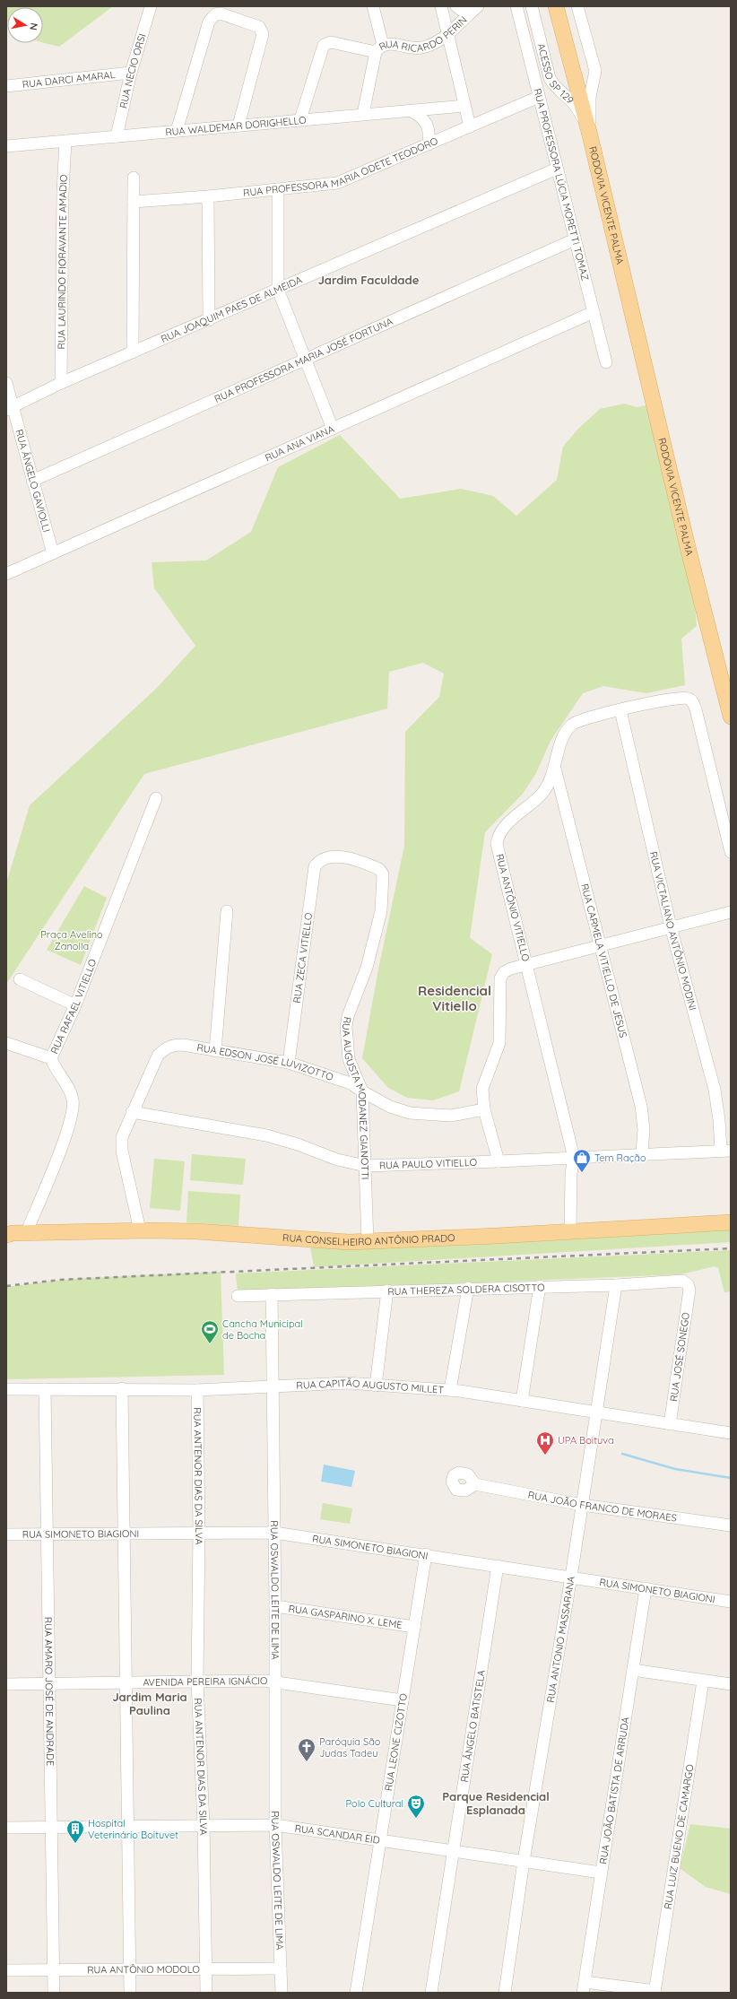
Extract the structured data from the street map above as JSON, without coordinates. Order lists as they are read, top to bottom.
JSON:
{
  "streets": {
    "main road": ["RODOVIA VICENTE PALMA", "RUA CONSELHEIRO ANTÔNIO PRADO"],
    "street": [
      "RUA RICARDO PERIN",
      "RUA NECIO ORSI",
      "ACESSO SP 129",
      "RUA DARCI AMARAL",
      "RUA WALDEMAR DORIGHELLO",
      "RUA PROFESSORA MARIA ODETE TEODORO",
      "RUA PROFESSORA LÚCIA MORETTI TOMAZ",
      "RUA LAURINDO FIORAVANTE AMADIO",
      "RUA JOAQUIM PAES DE ALMEIDA",
      "RUA PROFESSORA MARIA JOSÉ FORTUNA",
      "RUA ANA VIANA",
      "RUA ÂNGELO GAVIOLLI",
      "RUA ANTÔNIO VITIELLO",
      "RUA VICTALIANO ANTÔNIO MODINI",
      "RUA ZECA VITIELLO",
      "RUA CARMELA VITIELLO DE JESUS",
      "RUA RAFAEL VITIELLO",
      "RUA EDSON JOSÉ LUVIZOTTO",
      "RUA AUGUSTA MODANEZ GIANOTTI",
      "RUA PAULO VITIELLO",
      "RUA THEREZA SOLDERA CISOTTO",
      "RUA JOSÉ SONEGO",
      "RUA CAPITÃO AUGUSTO MILLET",
      "RUA ANTENOR DIAS DA SILVA",
      "RUA JOÃO FRANCO DE MORAES",
      "RUA SIMONETO BIAGIONI",
      "RUA OSWALDO LEITE DE LIMA",
      "RUA GASPARINO X. LEME",
      "RUA ANTONIO MASSARANA",
      "AVENIDA PEREIRA IGNÁCIO",
      "RUA AMARO JOSÉ DE ANDRADE",
      "RUA ÂNGELO BATISTELA",
      "RUA LEONE CIZOTTO",
      "RUA JOÃO BATISTA DE ARRUDA",
      "RUA SCANDAR EID",
      "RUA LUIZ BUENO DE CAMARGO",
      "RUA ANTÔNIO MODOLO"
    ]
  },
  "crossings": [
    ["RUA RICARDO PERIN", "RUA WALDEMAR DORIGHELLO"],
    ["RUA NECIO ORSI", "RUA DARCI AMARAL"],
    ["RUA NECIO ORSI", "RUA WALDEMAR DORIGHELLO"],
    ["ACESSO SP 129", "RODOVIA VICENTE PALMA"],
    ["RUA WALDEMAR DORIGHELLO", "RUA LAURINDO FIORAVANTE AMADIO"],
    ["RUA PROFESSORA MARIA ODETE TEODORO", "RUA PROFESSORA LÚCIA MORETTI TOMAZ"],
    ["RUA PROFESSORA LÚCIA MORETTI TOMAZ", "RUA JOAQUIM PAES DE ALMEIDA"],
    ["RUA PROFESSORA LÚCIA MORETTI TOMAZ", "RUA PROFESSORA MARIA JOSÉ FORTUNA"],
    ["RUA PROFESSORA LÚCIA MORETTI TOMAZ", "RUA ANA VIANA"],
    ["RUA LAURINDO FIORAVANTE AMADIO", "RUA JOAQUIM PAES DE ALMEIDA"],
    ["RUA JOAQUIM PAES DE ALMEIDA", "RUA ÂNGELO GAVIOLLI"],
    ["RUA PROFESSORA MARIA JOSÉ FORTUNA", "RUA ÂNGELO GAVIOLLI"],
    ["RUA ANA VIANA", "RUA ÂNGELO GAVIOLLI"],
    ["RUA ANTÔNIO VITIELLO", "RUA VICTALIANO ANTÔNIO MODINI"],
    ["RUA ANTÔNIO VITIELLO", "RUA CARMELA VITIELLO DE JESUS"],
    ["RUA ANTÔNIO VITIELLO", "RUA PAULO VITIELLO"],
    ["RUA ANTÔNIO VITIELLO", "RUA CONSELHEIRO ANTÔNIO PRADO"],
    ["RUA VICTALIANO ANTÔNIO MODINI", "RUA PAULO VITIELLO"],
    ["RUA ZECA VITIELLO", "RUA EDSON JOSÉ LUVIZOTTO"],
    ["RUA ZECA VITIELLO", "RUA AUGUSTA MODANEZ GIANOTTI"],
    ["RUA CARMELA VITIELLO DE JESUS", "RUA PAULO VITIELLO"],
    ["RUA RAFAEL VITIELLO", "RUA CONSELHEIRO ANTÔNIO PRADO"],
    ["RUA EDSON JOSÉ LUVIZOTTO", "RUA AUGUSTA MODANEZ GIANOTTI"],
    ["RUA EDSON JOSÉ LUVIZOTTO", "RUA PAULO VITIELLO"],
    ["RUA AUGUSTA MODANEZ GIANOTTI", "RUA PAULO VITIELLO"],
    ["RUA AUGUSTA MODANEZ GIANOTTI", "RUA CONSELHEIRO ANTÔNIO PRADO"],
    ["RUA THEREZA SOLDERA CISOTTO", "RUA JOSÉ SONEGO"],
    ["RUA THEREZA SOLDERA CISOTTO", "RUA OSWALDO LEITE DE LIMA"],
    ["RUA THEREZA SOLDERA CISOTTO", "RUA ANTONIO MASSARANA"],
    ["RUA JOSÉ SONEGO", "RUA CAPITÃO AUGUSTO MILLET"],
    ["RUA CAPITÃO AUGUSTO MILLET", "RUA ANTENOR DIAS DA SILVA"],
    ["RUA CAPITÃO AUGUSTO MILLET", "RUA OSWALDO LEITE DE LIMA"],
    ["RUA CAPITÃO AUGUSTO MILLET", "RUA ANTONIO MASSARANA"],
    ["RUA CAPITÃO AUGUSTO MILLET", "RUA AMARO JOSÉ DE ANDRADE"],
    ["RUA ANTENOR DIAS DA SILVA", "RUA SIMONETO BIAGIONI"],
    ["RUA ANTENOR DIAS DA SILVA", "AVENIDA PEREIRA IGNÁCIO"],
    ["RUA ANTENOR DIAS DA SILVA", "RUA SCANDAR EID"],
    ["RUA ANTENOR DIAS DA SILVA", "RUA ANTÔNIO MODOLO"],
    ["RUA JOÃO FRANCO DE MORAES", "RUA ANTONIO MASSARANA"],
    ["RUA SIMONETO BIAGIONI", "RUA OSWALDO LEITE DE LIMA"],
    ["RUA SIMONETO BIAGIONI", "RUA ANTONIO MASSARANA"],
    ["RUA SIMONETO BIAGIONI", "RUA AMARO JOSÉ DE ANDRADE"],
    ["RUA SIMONETO BIAGIONI", "RUA ÂNGELO BATISTELA"],
    ["RUA SIMONETO BIAGIONI", "RUA LEONE CIZOTTO"],
    ["RUA SIMONETO BIAGIONI", "RUA JOÃO BATISTA DE ARRUDA"],
    ["RUA OSWALDO LEITE DE LIMA", "RUA GASPARINO X. LEME"],
    ["RUA OSWALDO LEITE DE LIMA", "AVENIDA PEREIRA IGNÁCIO"],
    ["RUA OSWALDO LEITE DE LIMA", "RUA SCANDAR EID"],
    ["RUA OSWALDO LEITE DE LIMA", "RUA ANTÔNIO MODOLO"],
    ["RUA GASPARINO X. LEME", "RUA LEONE CIZOTTO"],
    ["RUA ANTONIO MASSARANA", "RUA SCANDAR EID"],
    ["AVENIDA PEREIRA IGNÁCIO", "RUA AMARO JOSÉ DE ANDRADE"],
    ["AVENIDA PEREIRA IGNÁCIO", "RUA LEONE CIZOTTO"],
    ["RUA AMARO JOSÉ DE ANDRADE", "RUA SCANDAR EID"],
    ["RUA AMARO JOSÉ DE ANDRADE", "RUA ANTÔNIO MODOLO"],
    ["RUA ÂNGELO BATISTELA", "RUA SCANDAR EID"],
    ["RUA LEONE CIZOTTO", "RUA SCANDAR EID"],
    ["RUA JOÃO BATISTA DE ARRUDA", "RUA SCANDAR EID"]
  ],
  "districts": [
    "Jardim Faculdade",
    "Residencial Vitiello",
    "Jardim Maria Paulina",
    "Parque Residencial Esplanada"
  ],
  "parks": ["Praça Avelino Zanolla"],
  "places": {
    "shop": ["Tem Ração"],
    "sports": ["Cancha Municipal de Bocha"],
    "hospital": ["UPA Boituva"],
    "church": ["Paróquia São Judas Tadeu"],
    "theatre": ["Polo Cultural"],
    "building": ["Hospital Veterinário Boituvet"]
  },
  "north": "right"
}
